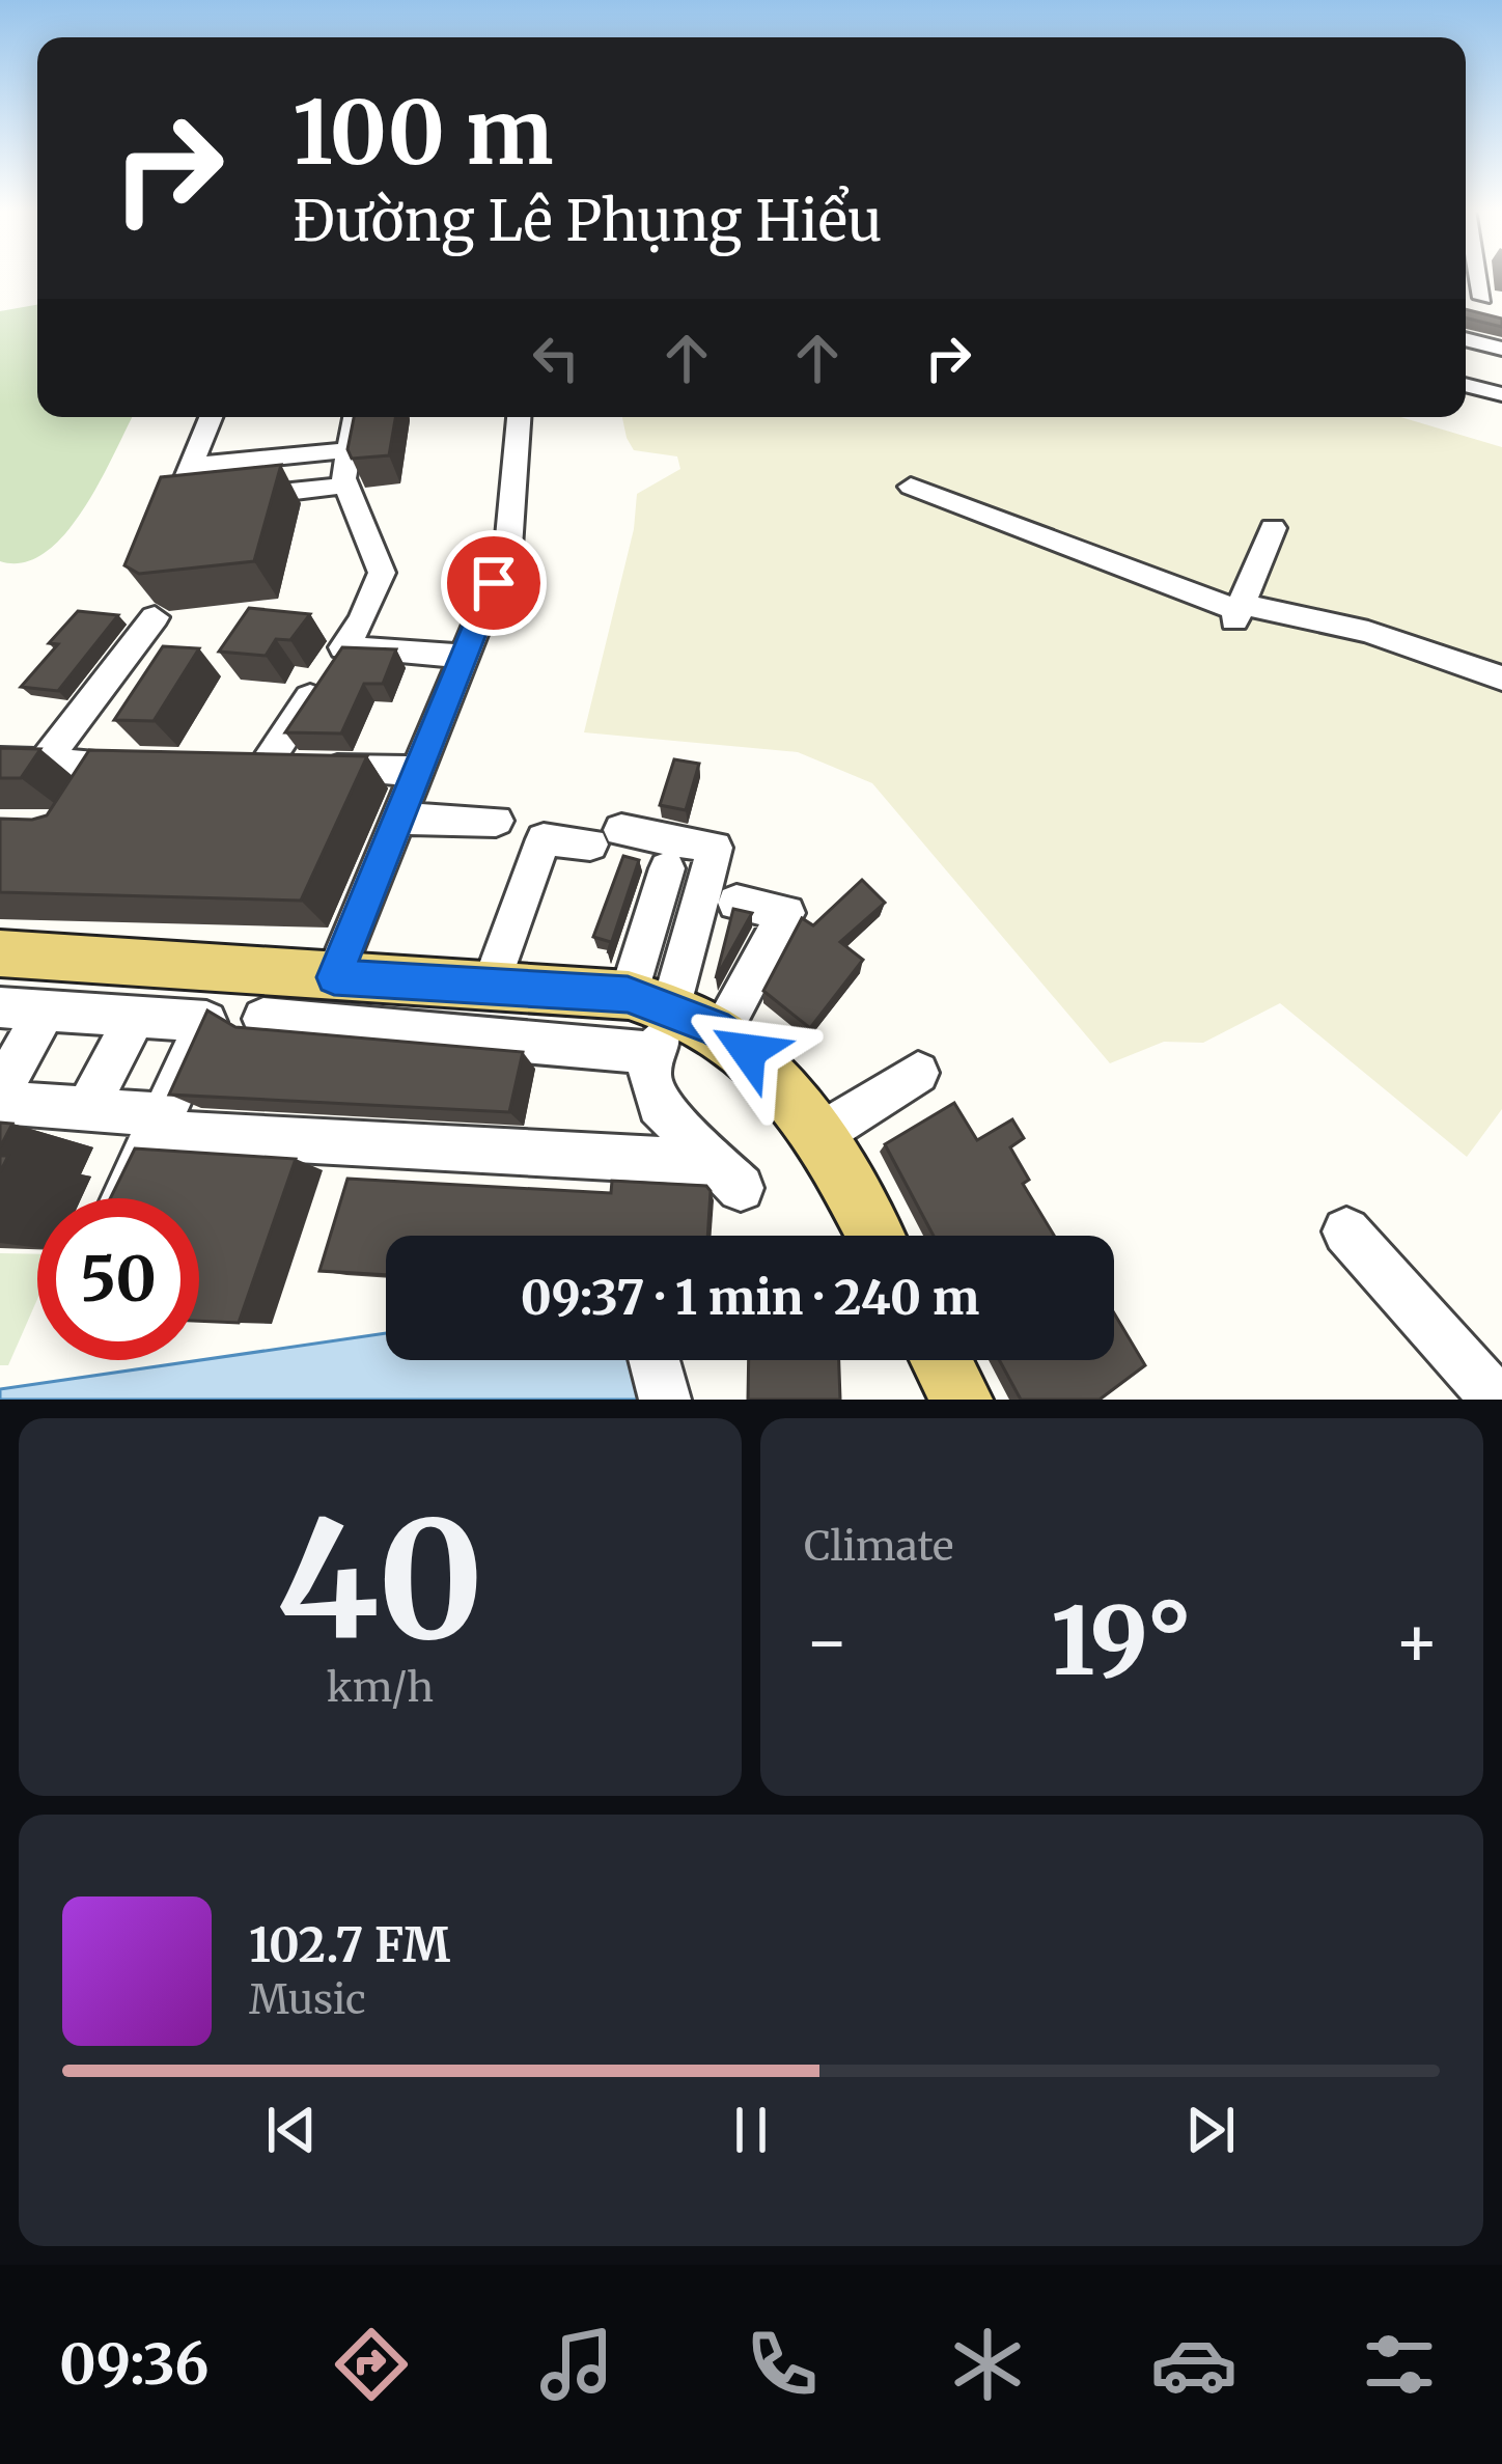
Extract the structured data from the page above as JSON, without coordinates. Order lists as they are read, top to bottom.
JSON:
{
  "page": {
    "turn": ["100 m", "Đường Lê Phụng Hiểu"],
    "limit": "50",
    "trip": "09:37 · 1 min · 240 m",
    "tile": [
      ["40", "km/h"],
      "Climate"
    ],
    "heat": ["−", "19°", "+"],
    "song": ["102.7 FM", "Music"],
    "tabs": "09:36"
  }
}
